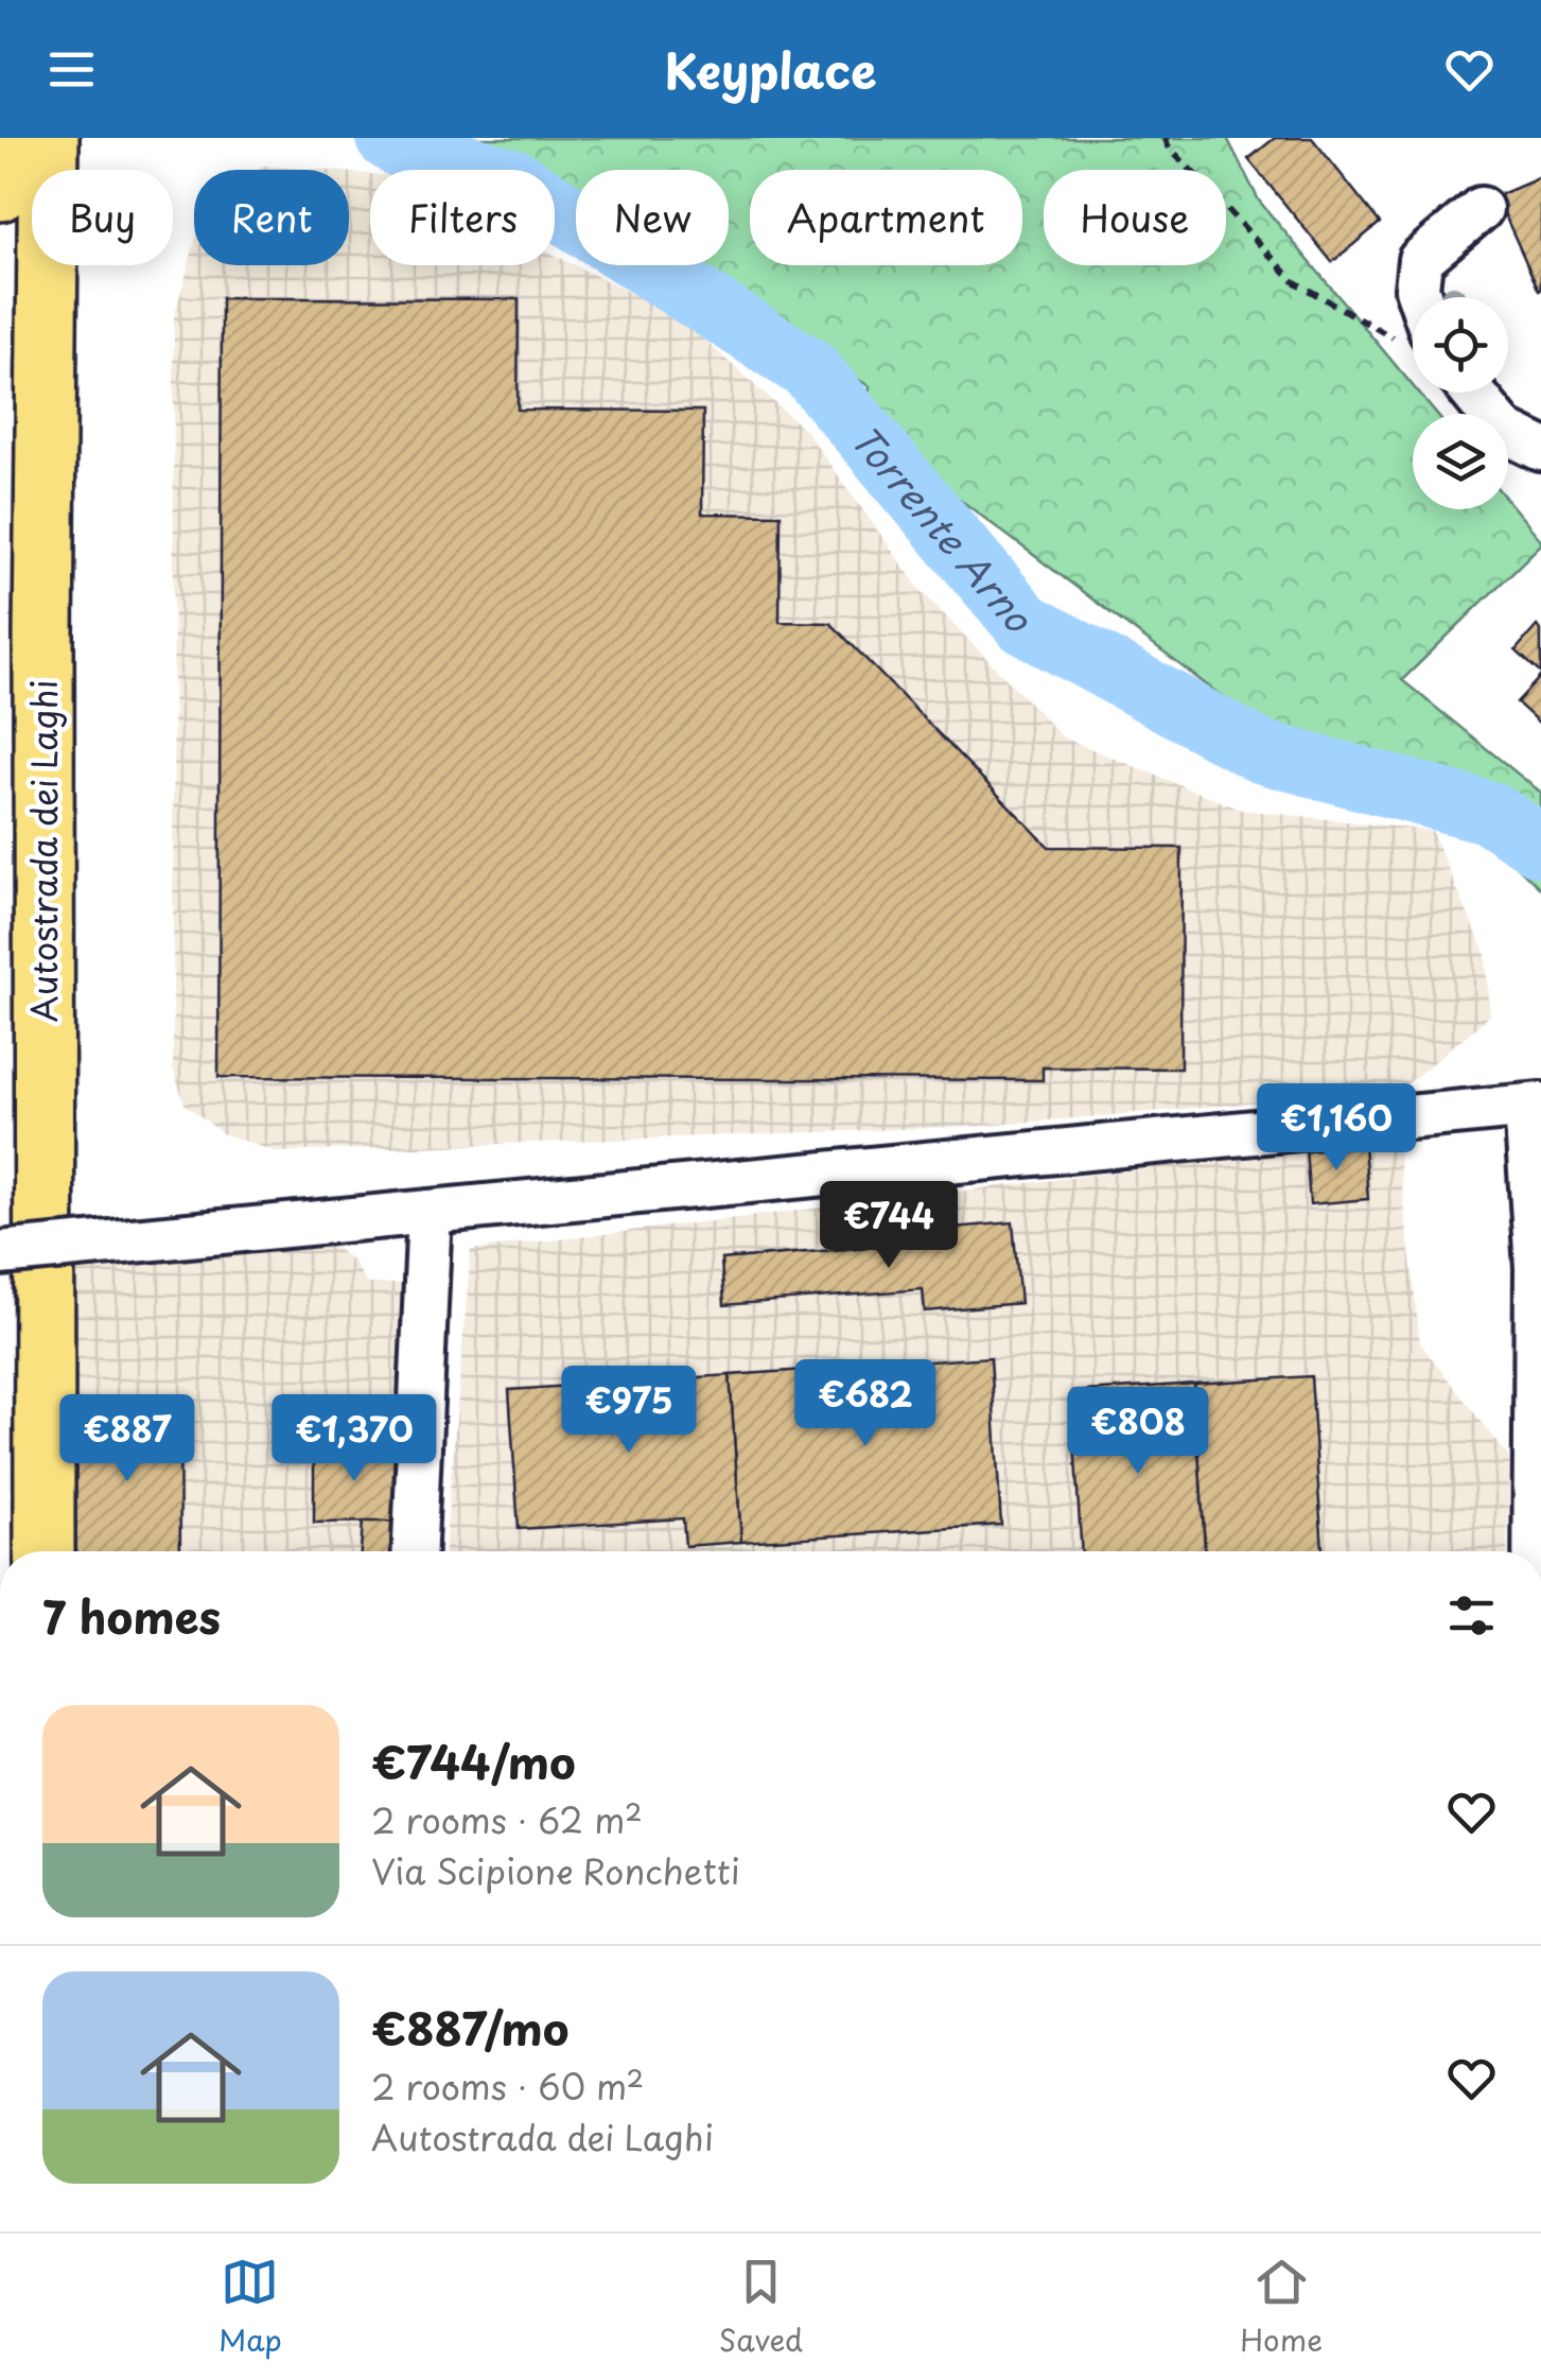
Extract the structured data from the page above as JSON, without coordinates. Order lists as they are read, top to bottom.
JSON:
{
  "streets": {
    "highway": ["Autostrada dei Laghi"]
  },
  "water": ["Torrente Arno"],
  "page": {
    "header": "Keyplace",
    "chip": [
      "Buy",
      "Rent",
      "Filters",
      "New",
      "Apartment",
      "House"
    ],
    "price": [
      "€1,160",
      "€744",
      "€682",
      "€975",
      "€808",
      "€887",
      "€1,370"
    ],
    "heading": "7 homes",
    "list": [
      {
        "name": "€744/mo",
        "note": "2 rooms · 62 m² · Via Scipione Ronchetti"
      },
      {
        "name": "€887/mo",
        "note": "2 rooms · 60 m² · Autostrada dei Laghi"
      }
    ],
    "tabs": ["Map", "Saved", "Home"]
  }
}
